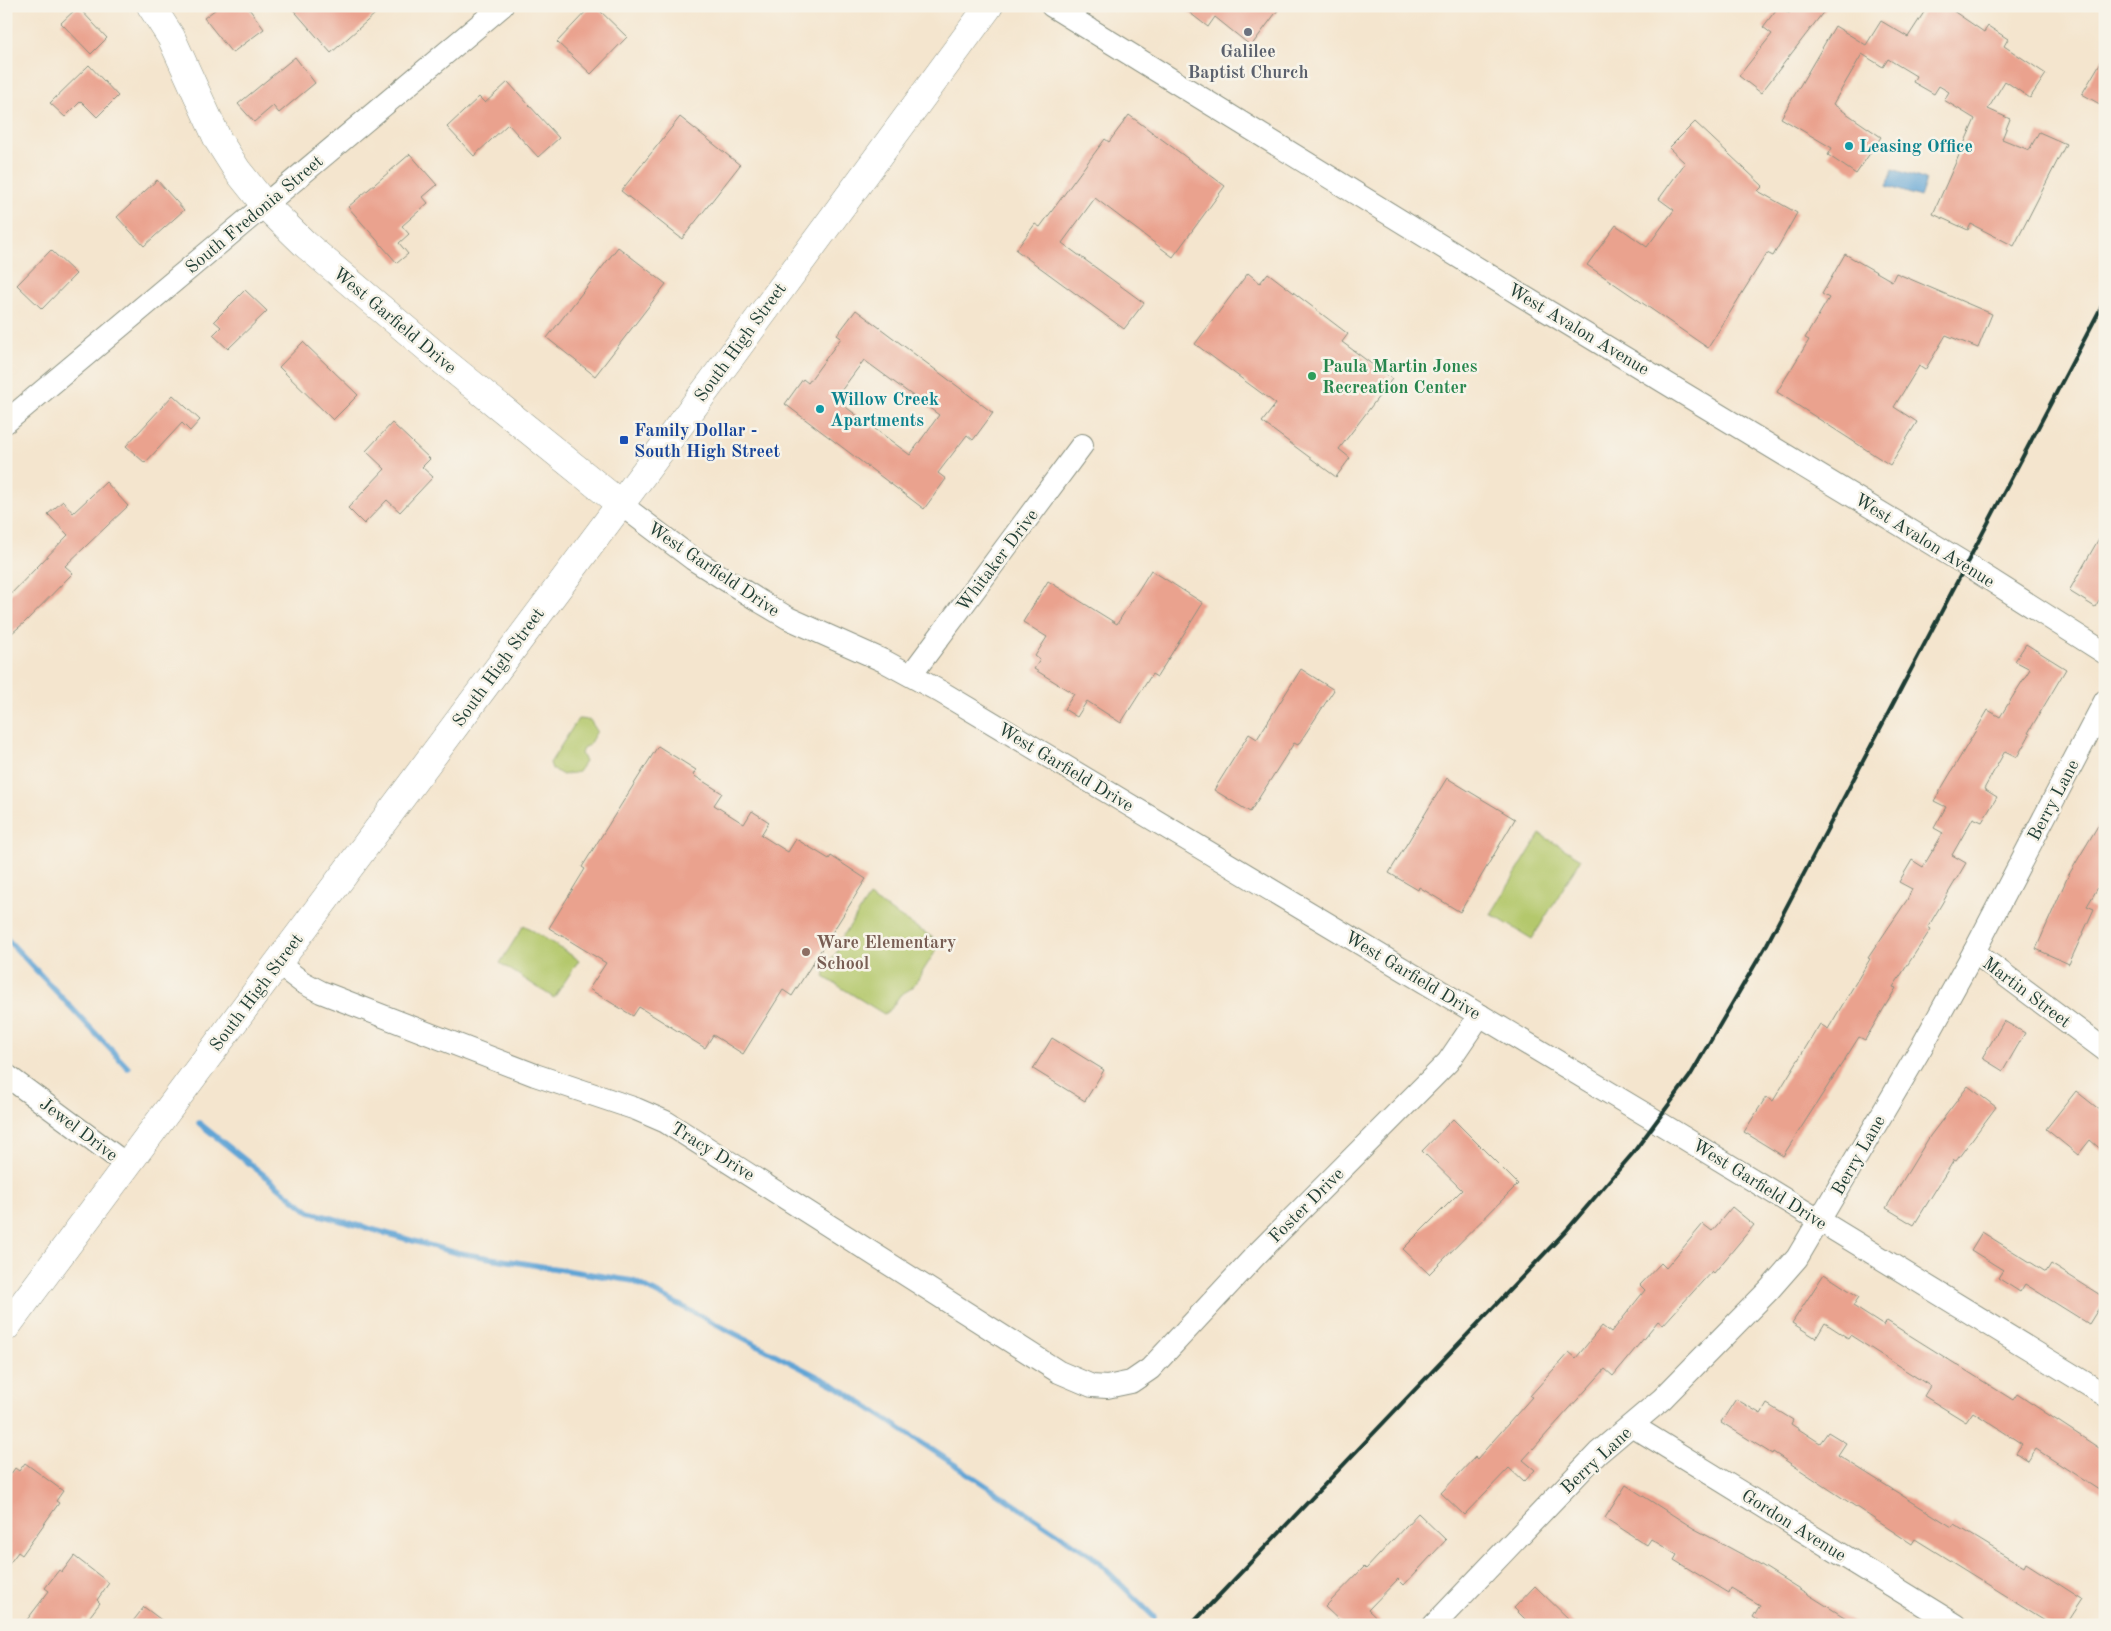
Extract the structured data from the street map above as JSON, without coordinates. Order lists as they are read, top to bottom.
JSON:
{
  "streets": {
    "main road": ["West Garfield Drive", "South High Street"],
    "street": [
      "South Fredonia Street",
      "West Avalon Avenue",
      "Whitaker Drive",
      "Berry Lane",
      "Martin Street",
      "Jewel Drive",
      "Tracy Drive",
      "Foster Drive",
      "Gordon Avenue"
    ]
  },
  "crossings": [
    ["South Fredonia Street", "West Garfield Drive"],
    ["West Garfield Drive", "South High Street"],
    ["West Garfield Drive", "Whitaker Drive"],
    ["West Garfield Drive", "Berry Lane"],
    ["West Garfield Drive", "Foster Drive"],
    ["South High Street", "Jewel Drive"],
    ["South High Street", "Tracy Drive"],
    ["Berry Lane", "Martin Street"],
    ["Berry Lane", "Gordon Avenue"],
    ["Tracy Drive", "Foster Drive"]
  ],
  "places": {
    "other": [
      "Galilee Baptist Church",
      "Leasing Office",
      "Paula Martin Jones Recreation Center",
      "Willow Creek Apartments",
      "Ware Elementary School"
    ],
    "transit": ["Family Dollar - South High Street"]
  }
}
